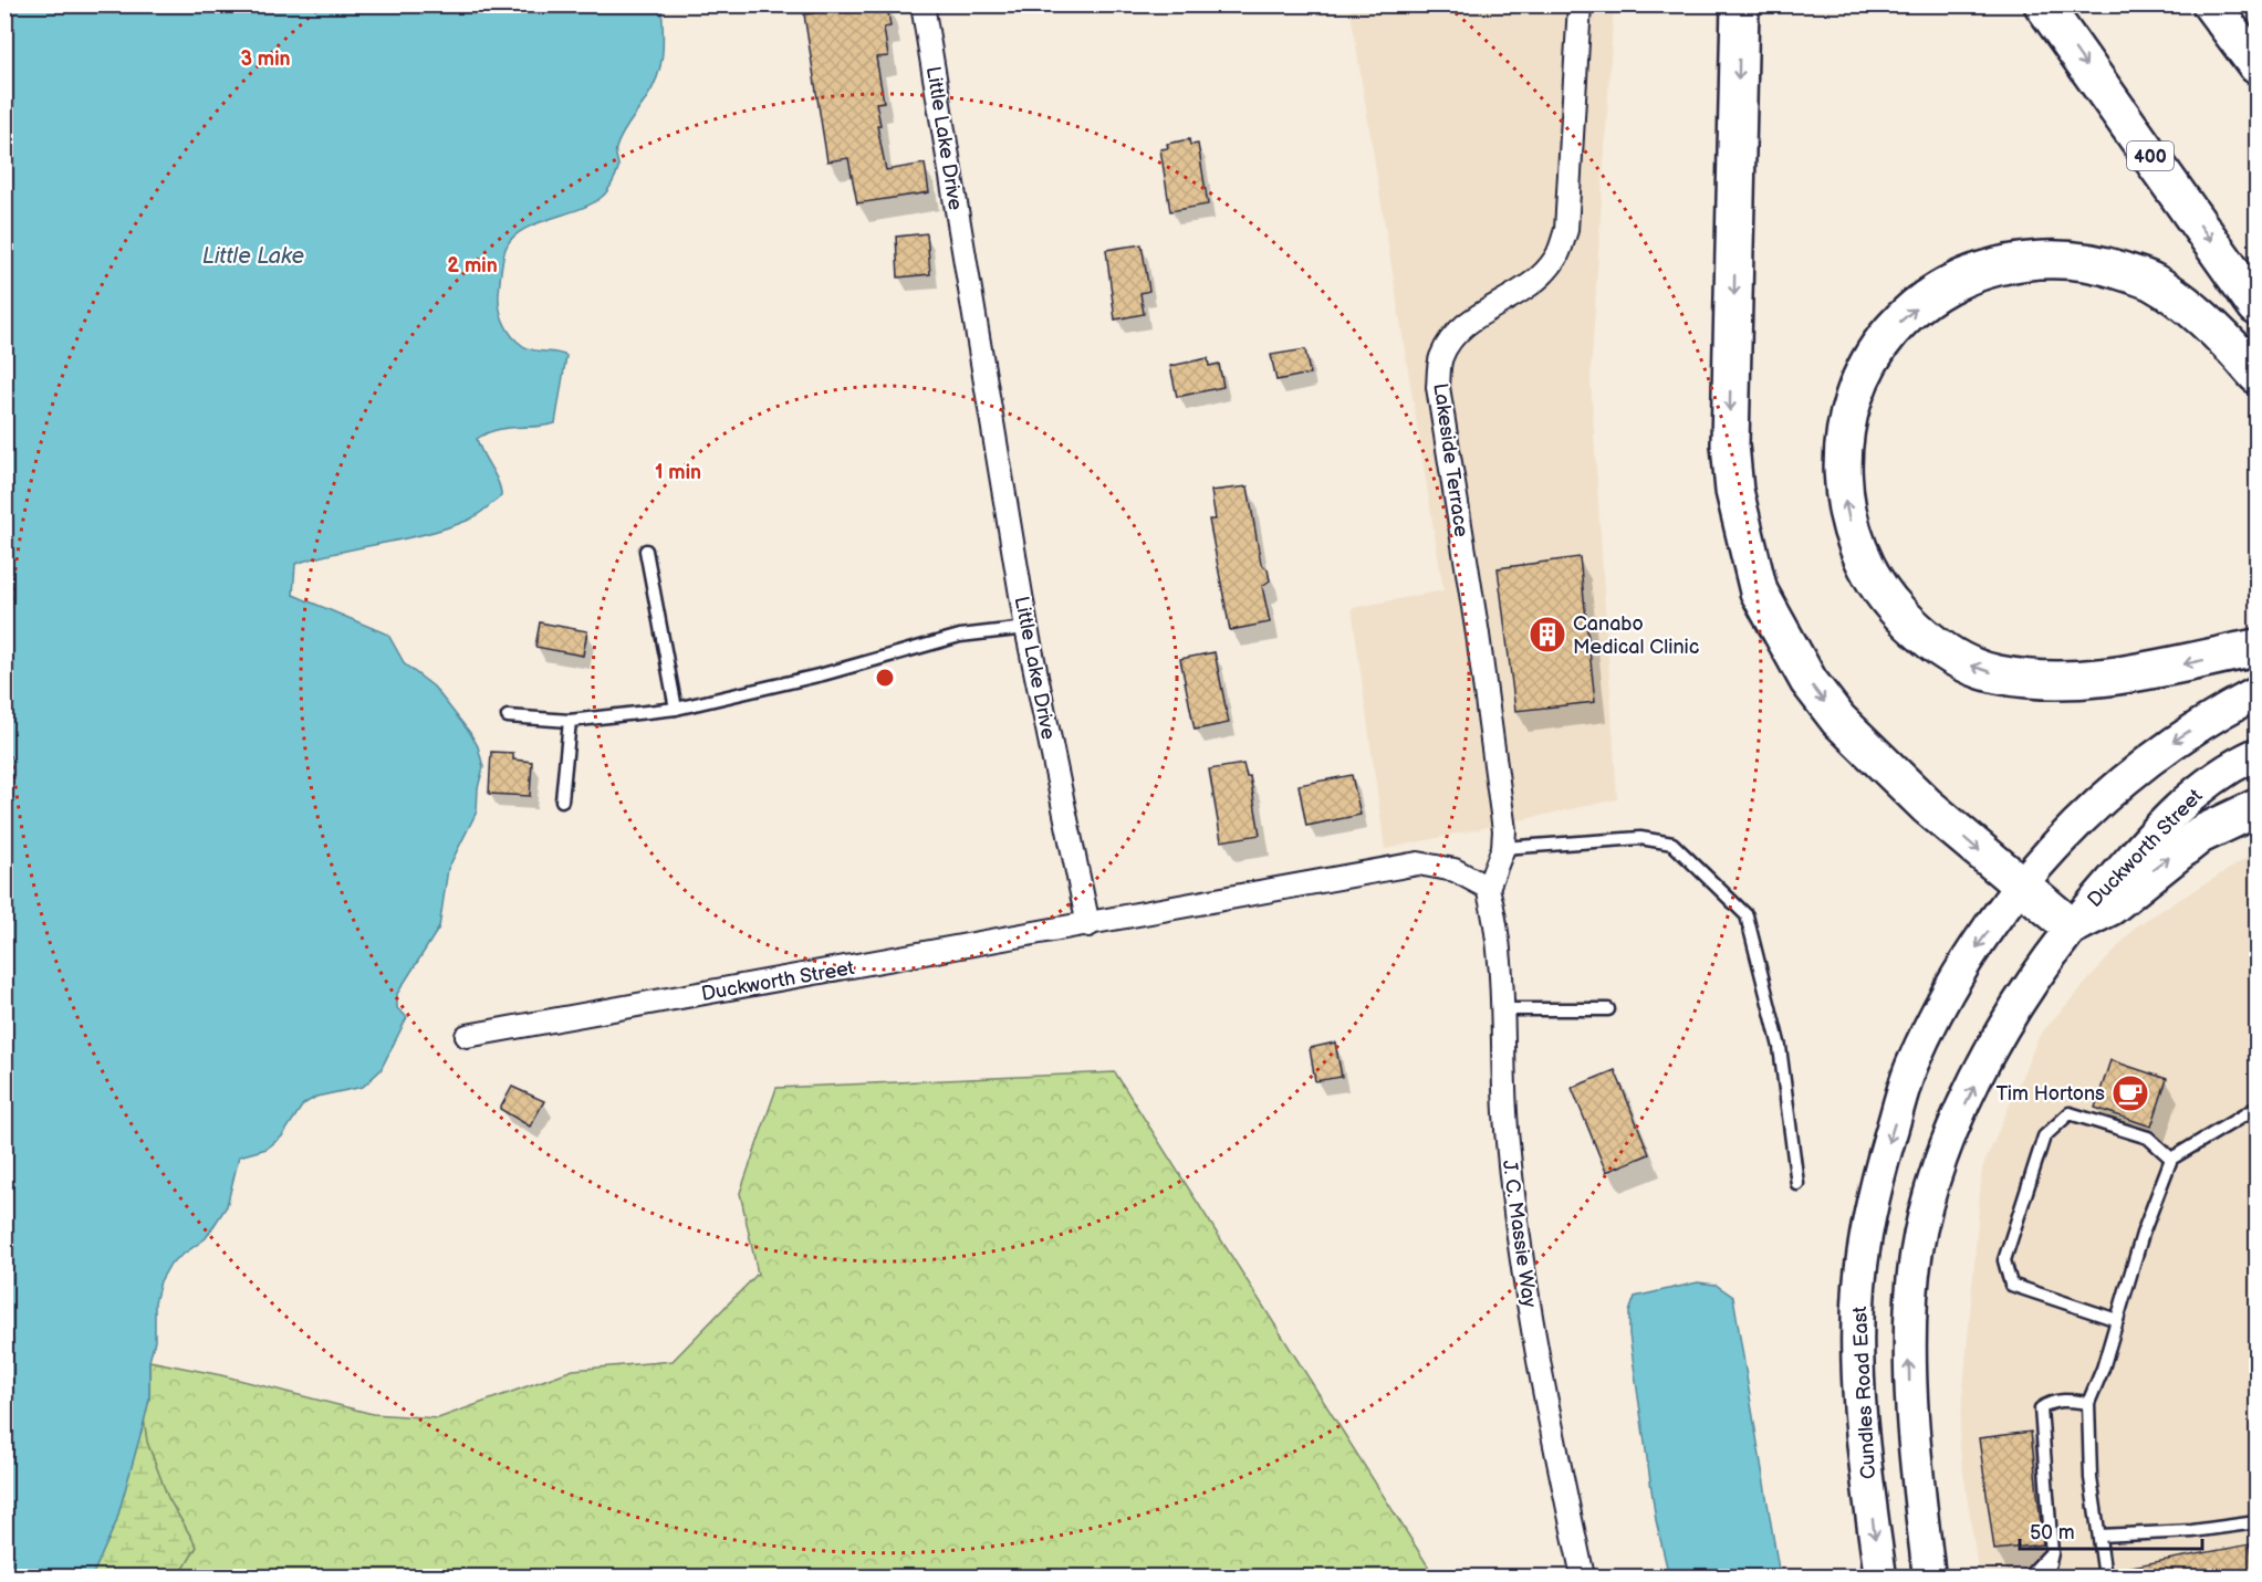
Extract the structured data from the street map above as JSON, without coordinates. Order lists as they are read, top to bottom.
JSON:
{
  "streets": {
    "highway": ["400"],
    "main road": ["Duckworth Street", "Cundles Road East"],
    "street": ["Little Lake Drive", "Lakeside Terrace", "J. C. Massie Way"]
  },
  "crossings": [
    ["Little Lake Drive", "Duckworth Street"],
    ["Lakeside Terrace", "J. C. Massie Way"]
  ],
  "water": ["Little Lake"],
  "places": {
    "building": ["Canabo Medical Clinic"],
    "cafe": ["Tim Hortons"]
  },
  "scale_bar": "50 m",
  "rings": ["3 min", "2 min", "1 min"]
}
